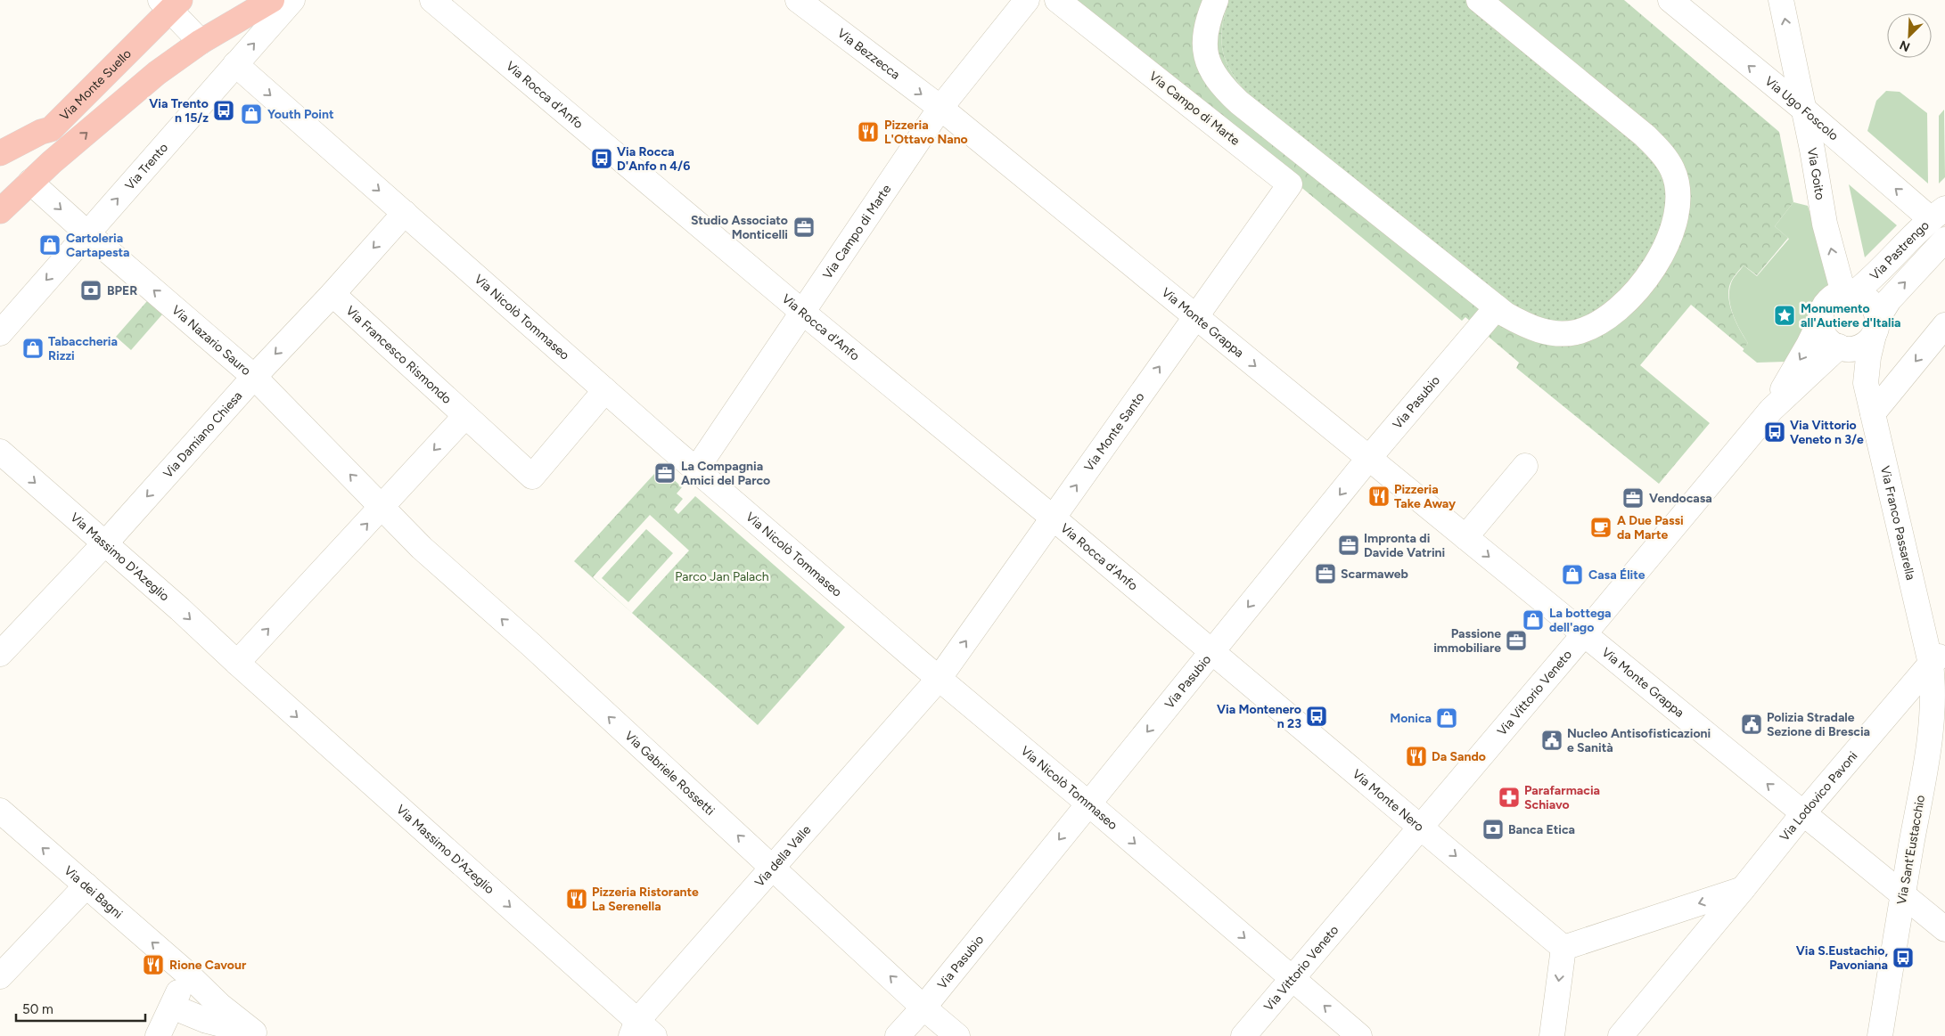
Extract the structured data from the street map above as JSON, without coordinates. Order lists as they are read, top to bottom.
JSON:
{
  "streets": {
    "main road": ["Via Monte Suello"],
    "street": [
      "Via Bezzecca",
      "Via Rocca d'Anfo",
      "Via Campo di Marte",
      "Via Ugo Foscolo",
      "Via Trento",
      "Via Goito",
      "Via Pastrengo",
      "Via Nicolò Tommaseo",
      "Via Monte Grappa",
      "Via Nazario Sauro",
      "Via Francesco Rismondo",
      "Via Pasubio",
      "Via Monte Santo",
      "Via Damiano Chiesa",
      "Via Franco Passarella",
      "Via Massimo D'Azeglio",
      "Via Vittorio Veneto",
      "Via Gabriele Rossetti",
      "Via Lodovico Pavoni",
      "Via Monte Nero",
      "Via Sant'Eustacchio",
      "Via della Valle",
      "Via dei Bagni"
    ]
  },
  "crossings": [
    ["Via Bezzecca", "Via Campo di Marte"],
    ["Via Bezzecca", "Via Monte Grappa"],
    ["Via Rocca d'Anfo", "Via Campo di Marte"],
    ["Via Rocca d'Anfo", "Via Pasubio"],
    ["Via Rocca d'Anfo", "Via Monte Santo"],
    ["Via Rocca d'Anfo", "Via Monte Nero"],
    ["Via Campo di Marte", "Via Nicolò Tommaseo"],
    ["Via Campo di Marte", "Via Monte Grappa"],
    ["Via Campo di Marte", "Via Monte Santo"],
    ["Via Ugo Foscolo", "Via Goito"],
    ["Via Ugo Foscolo", "Via Pastrengo"],
    ["Via Trento", "Via Nicolò Tommaseo"],
    ["Via Trento", "Via Nazario Sauro"],
    ["Via Goito", "Via Pastrengo"],
    ["Via Goito", "Via Franco Passarella"],
    ["Via Goito", "Via Vittorio Veneto"],
    ["Via Pastrengo", "Via Franco Passarella"],
    ["Via Pastrengo", "Via Vittorio Veneto"],
    ["Via Nicolò Tommaseo", "Via Francesco Rismondo"],
    ["Via Nicolò Tommaseo", "Via Pasubio"],
    ["Via Nicolò Tommaseo", "Via Monte Santo"],
    ["Via Nicolò Tommaseo", "Via Damiano Chiesa"],
    ["Via Nicolò Tommaseo", "Via Vittorio Veneto"],
    ["Via Nicolò Tommaseo", "Via della Valle"],
    ["Via Monte Grappa", "Via Pasubio"],
    ["Via Monte Grappa", "Via Monte Santo"],
    ["Via Monte Grappa", "Via Vittorio Veneto"],
    ["Via Monte Grappa", "Via Lodovico Pavoni"],
    ["Via Monte Grappa", "Via Sant'Eustacchio"],
    ["Via Nazario Sauro", "Via Damiano Chiesa"],
    ["Via Nazario Sauro", "Via Gabriele Rossetti"],
    ["Via Francesco Rismondo", "Via Damiano Chiesa"],
    ["Via Pasubio", "Via Gabriele Rossetti"],
    ["Via Pasubio", "Via Monte Nero"],
    ["Via Monte Santo", "Via della Valle"],
    ["Via Damiano Chiesa", "Via Massimo D'Azeglio"],
    ["Via Franco Passarella", "Via Vittorio Veneto"],
    ["Via Franco Passarella", "Via Lodovico Pavoni"],
    ["Via Franco Passarella", "Via Sant'Eustacchio"],
    ["Via Massimo D'Azeglio", "Via della Valle"],
    ["Via Vittorio Veneto", "Via Monte Nero"],
    ["Via Gabriele Rossetti", "Via della Valle"],
    ["Via Lodovico Pavoni", "Via Sant'Eustacchio"]
  ],
  "one_way": [
    "Via Bezzecca",
    "Via Ugo Foscolo",
    "Via Goito",
    "Via Pasubio",
    "Via Monte Santo",
    "Via Massimo D'Azeglio",
    "Via Gabriele Rossetti",
    "Via Monte Nero",
    "Via dei Bagni"
  ],
  "parks": ["Parco Jan Palach"],
  "places": {
    "bus stop": [
      "Via Trento n 15/z",
      "Via Rocca D'Anfo n 4/6",
      "Via Vittorio Veneto n 3/e",
      "Via Montenero n 23",
      "Via S.Eustachio, Pavoniana"
    ],
    "shop": [
      "Youth Point",
      "Cartoleria Cartapesta",
      "Tabaccheria Rizzi",
      "Casa Élite",
      "La bottega dell'ago",
      "Monica"
    ],
    "restaurant": [
      "Pizzeria L'Ottavo Nano",
      "Pizzeria Take Away",
      "Da Sando",
      "Pizzeria Ristorante La Serenella",
      "Rione Cavour"
    ],
    "office": [
      "Studio Associato Monticelli",
      "La Compagnia Amici del Parco",
      "Vendocasa",
      "Impronta di Davide Vatrini",
      "Scarmaweb",
      "Passione immobiliare"
    ],
    "bank": ["BPER", "Banca Etica"],
    "place": ["Monumento all'Autiere d'Italia"],
    "cafe": ["A Due Passi da Marte"],
    "public building": ["Polizia Stradale Sezione di Brescia", "Nucleo Antisofisticazioni e Sanità"],
    "pharmacy": ["Parafarmacia Schiavo"]
  },
  "scale_bar": "50 m",
  "north": "bottom left"
}
